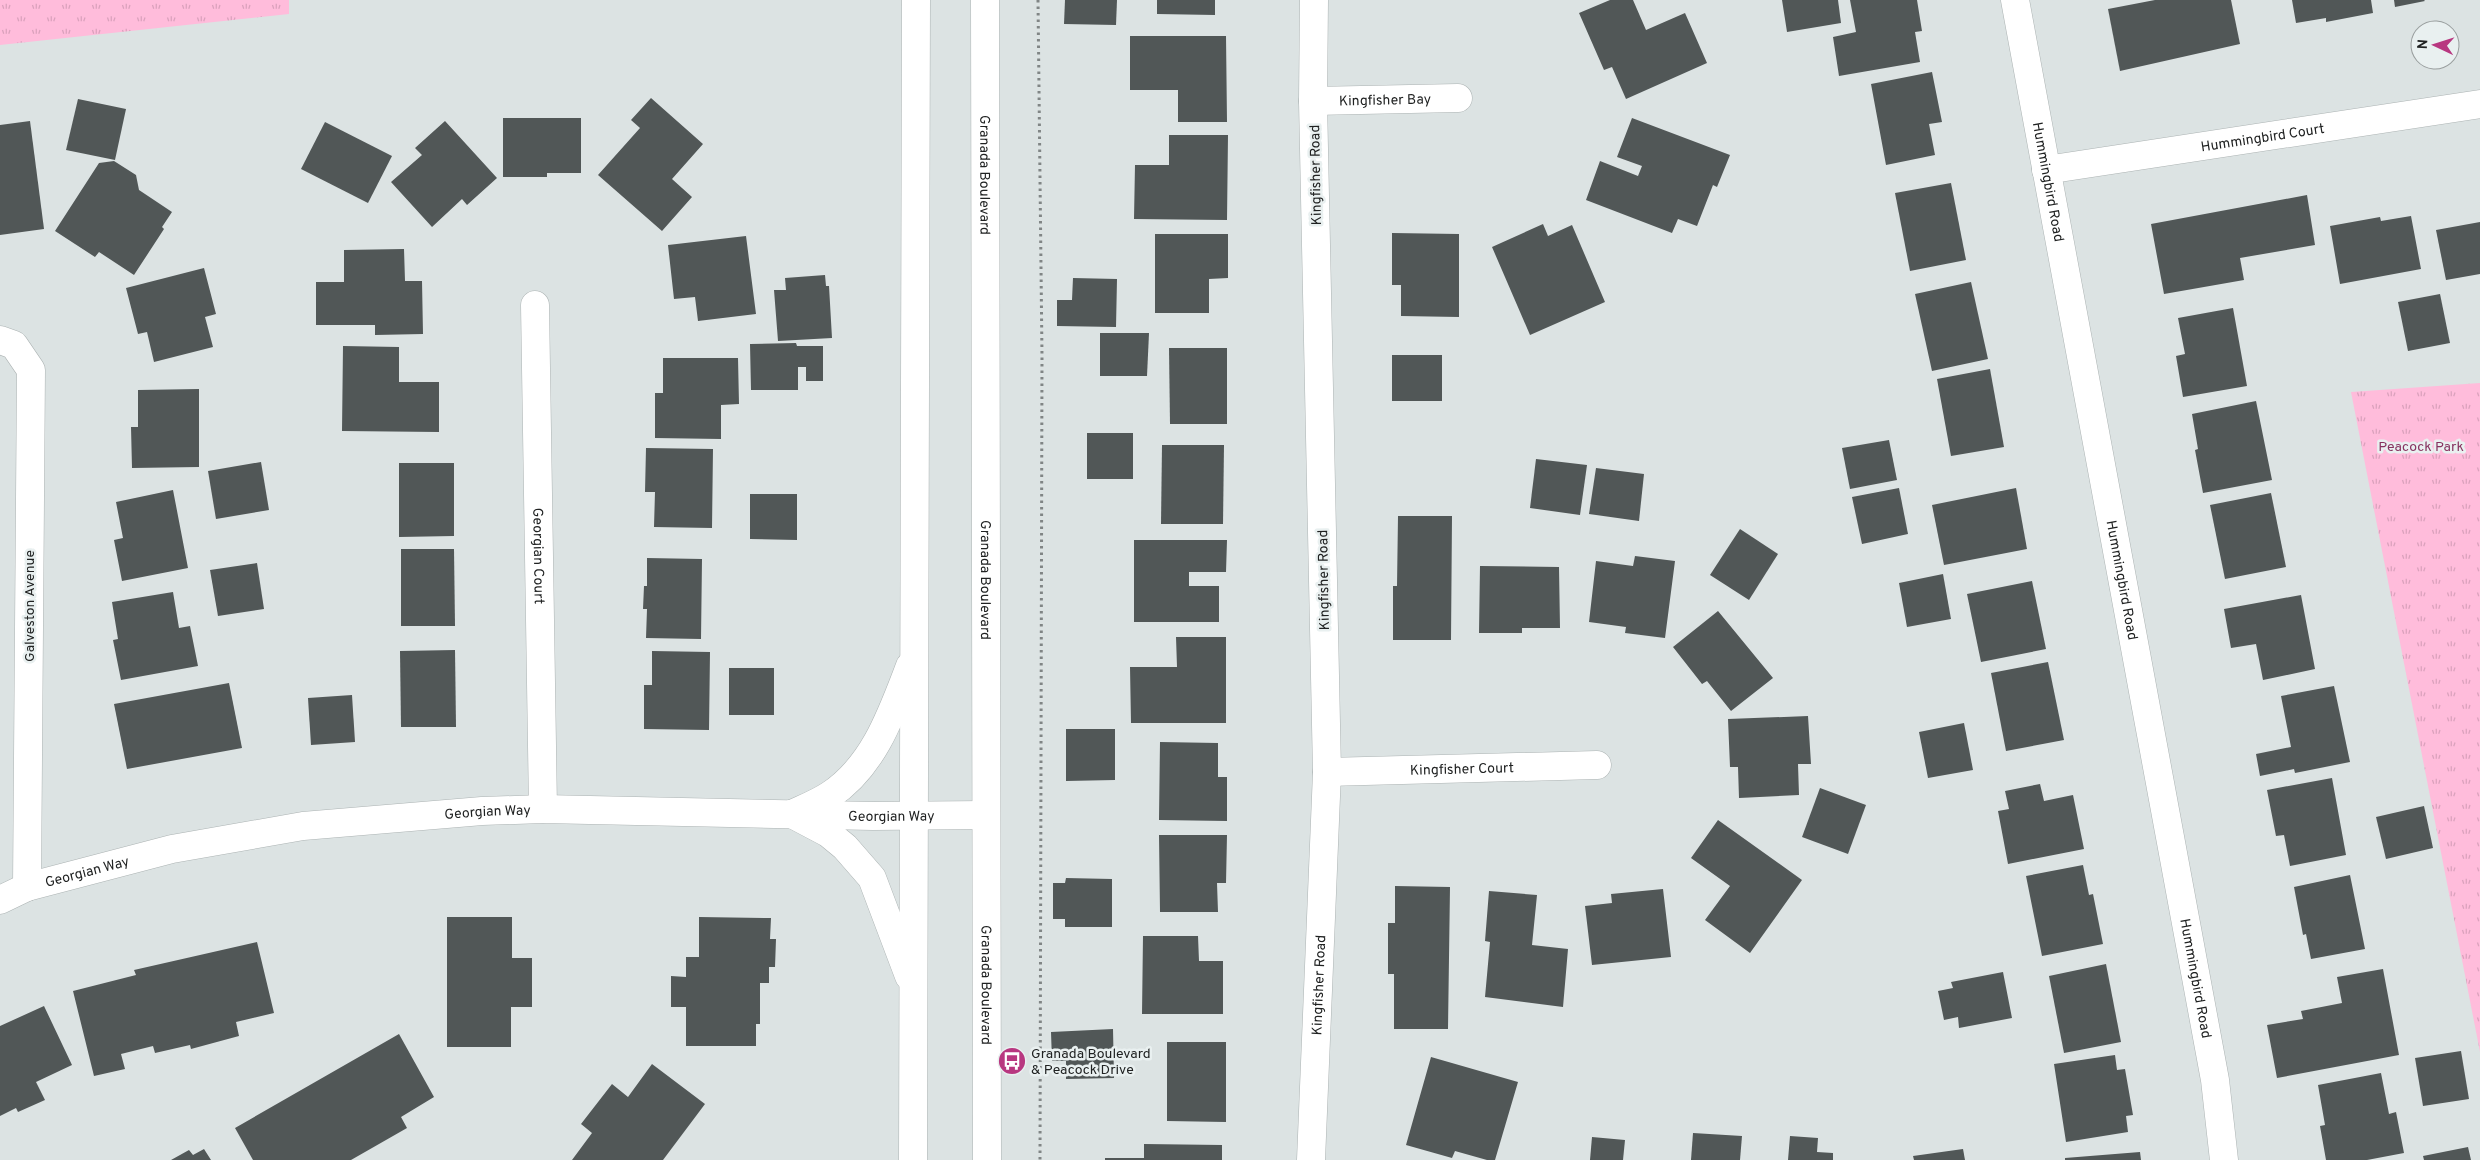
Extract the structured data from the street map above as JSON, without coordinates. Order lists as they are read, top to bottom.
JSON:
{
  "streets": {
    "street": [
      "Kingfisher Bay",
      "Hummingbird Court",
      "Granada Boulevard",
      "Kingfisher Road",
      "Hummingbird Road",
      "Georgian Court",
      "Galveston Avenue",
      "Kingfisher Court",
      "Georgian Way"
    ]
  },
  "crossings": [
    ["Kingfisher Bay", "Kingfisher Road"],
    ["Hummingbird Court", "Hummingbird Road"],
    ["Granada Boulevard", "Georgian Way"],
    ["Kingfisher Road", "Kingfisher Court"],
    ["Georgian Court", "Georgian Way"],
    ["Galveston Avenue", "Georgian Way"]
  ],
  "parks": ["Peacock Park"],
  "places": {
    "bus stop": ["Granada Boulevard & Peacock Drive"]
  },
  "north": "left"
}
